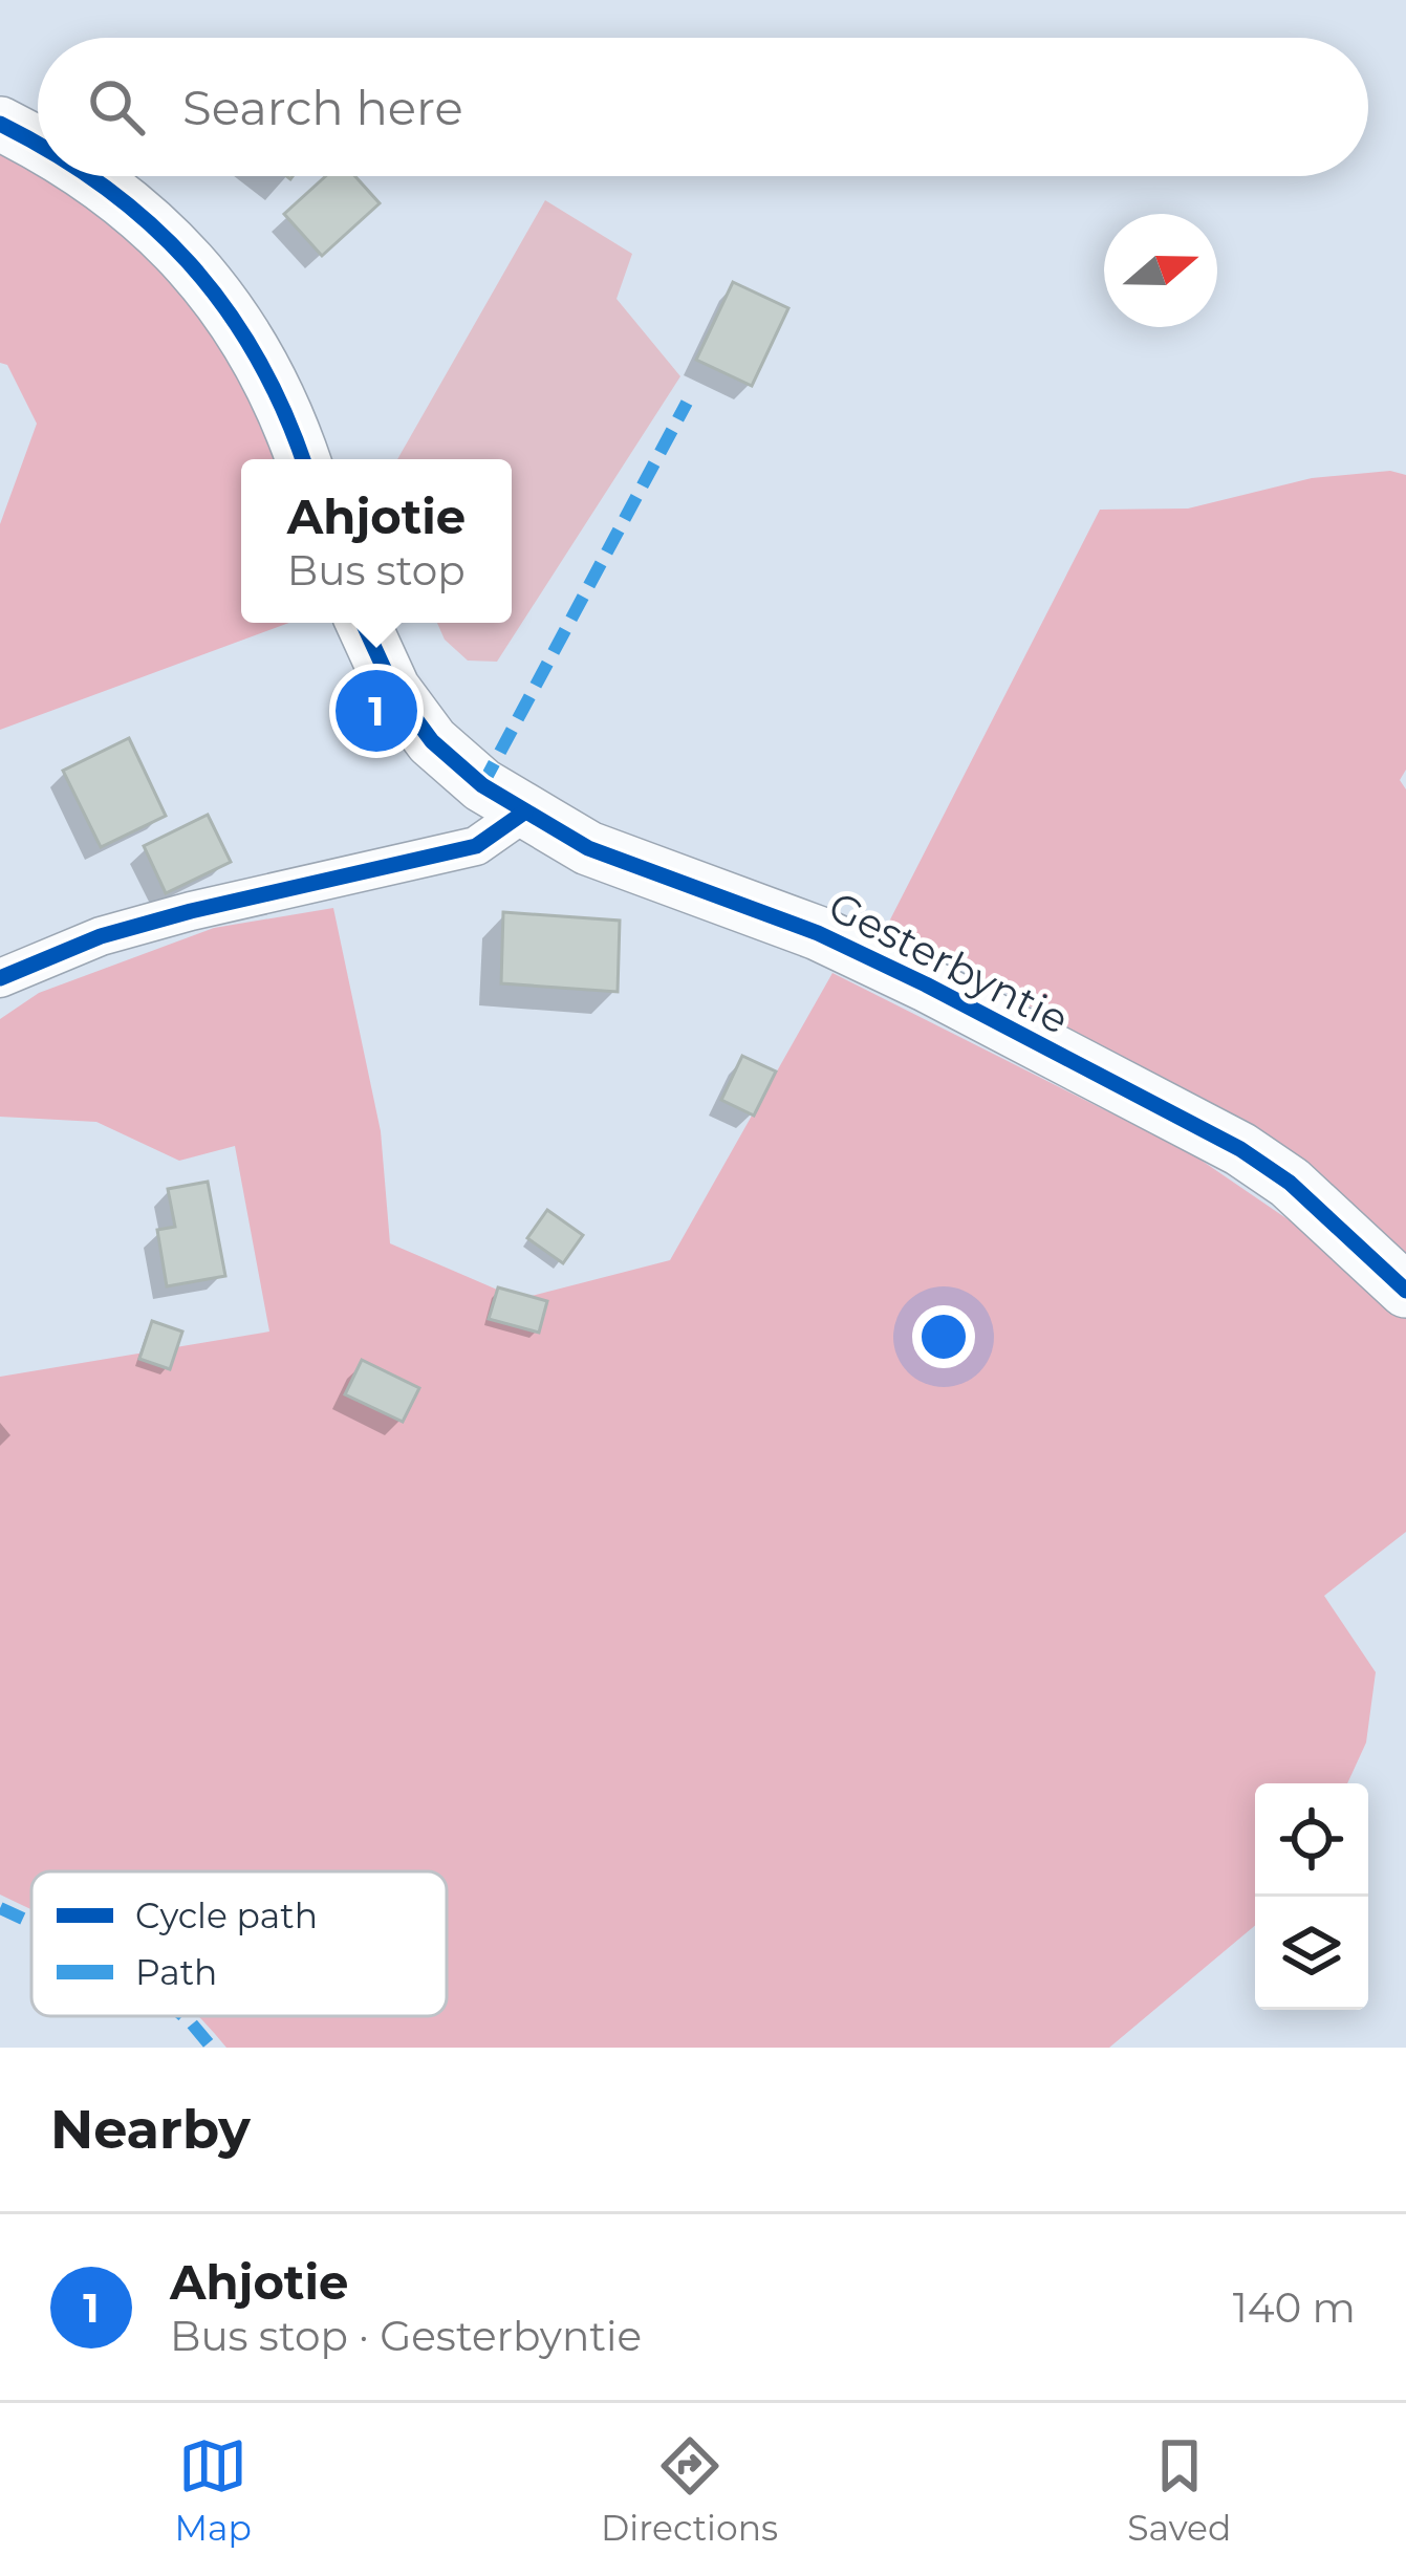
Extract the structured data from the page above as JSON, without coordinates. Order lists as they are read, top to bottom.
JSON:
{
  "streets": {
    "street": ["Gesterbyntie"]
  },
  "legend": ["Cycle path", "Path"],
  "north": "right",
  "page": {
    "search": "Search here",
    "popup": ["Ahjotie", "Bus stop"],
    "pins": "1",
    "heading": "Nearby",
    "list": [
      {
        "mark": "1",
        "name": "Ahjotie",
        "note": "Bus stop · Gesterbyntie",
        "value": "140 m"
      }
    ],
    "nav": ["Map", "Directions", "Saved"]
  }
}
